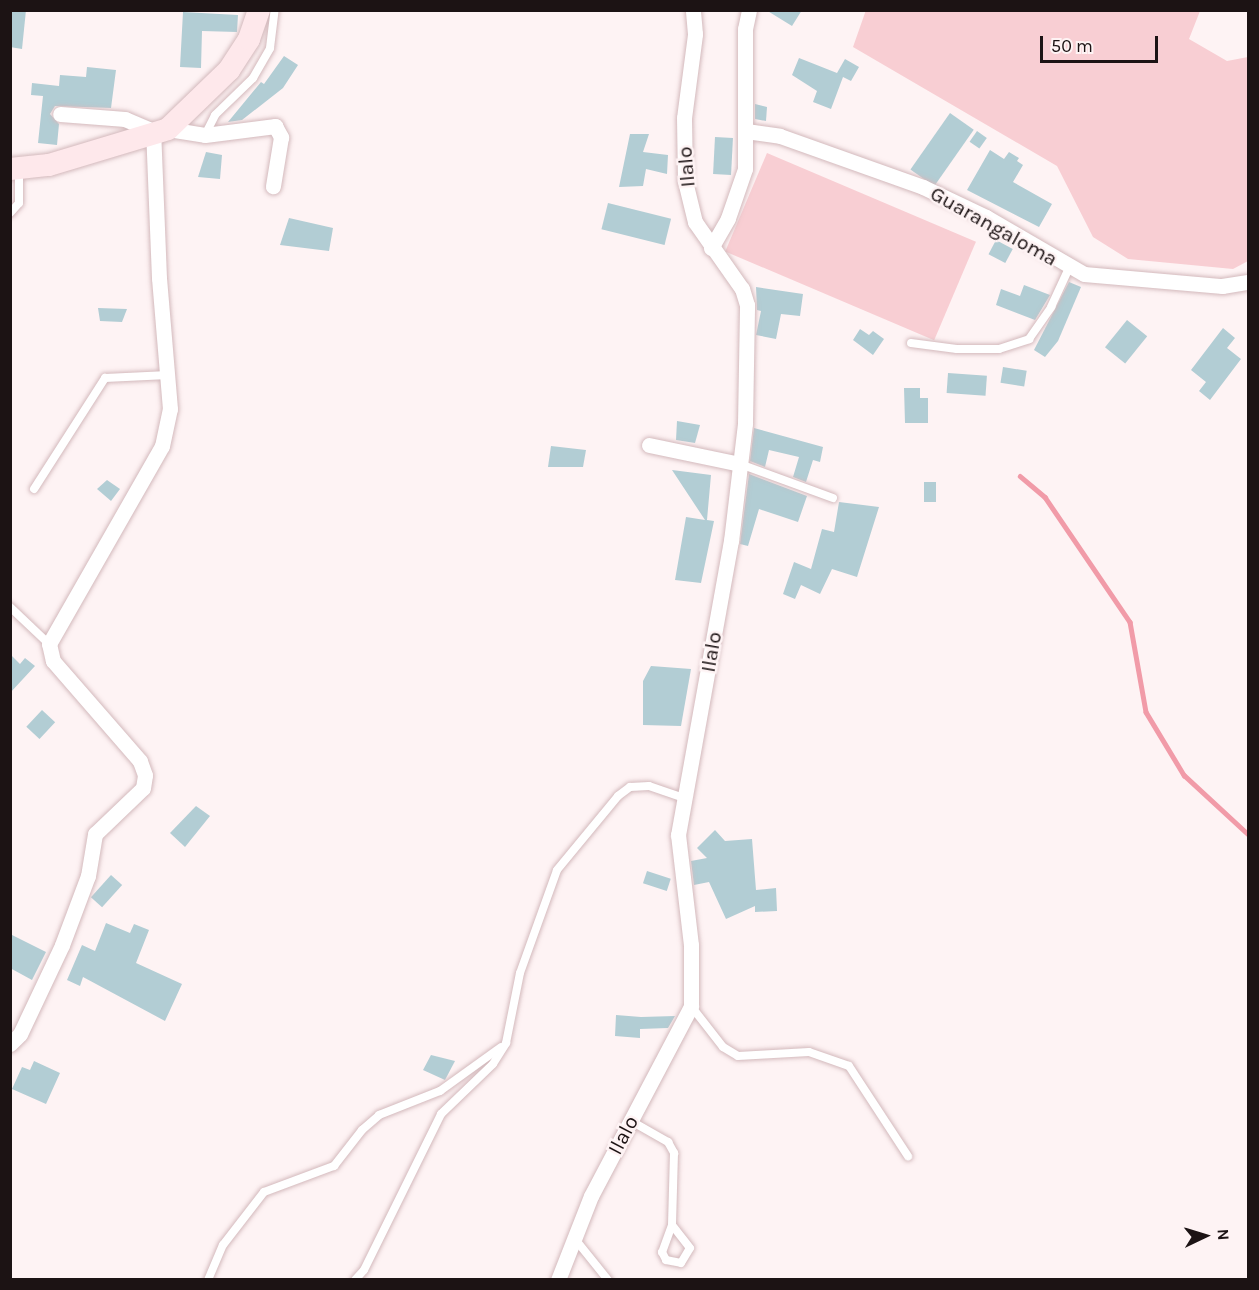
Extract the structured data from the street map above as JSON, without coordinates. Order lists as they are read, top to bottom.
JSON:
{
  "streets": {
    "street": ["Ilalo", "Guarangaloma"]
  },
  "scale_bar": "50 m",
  "north": "right"
}
